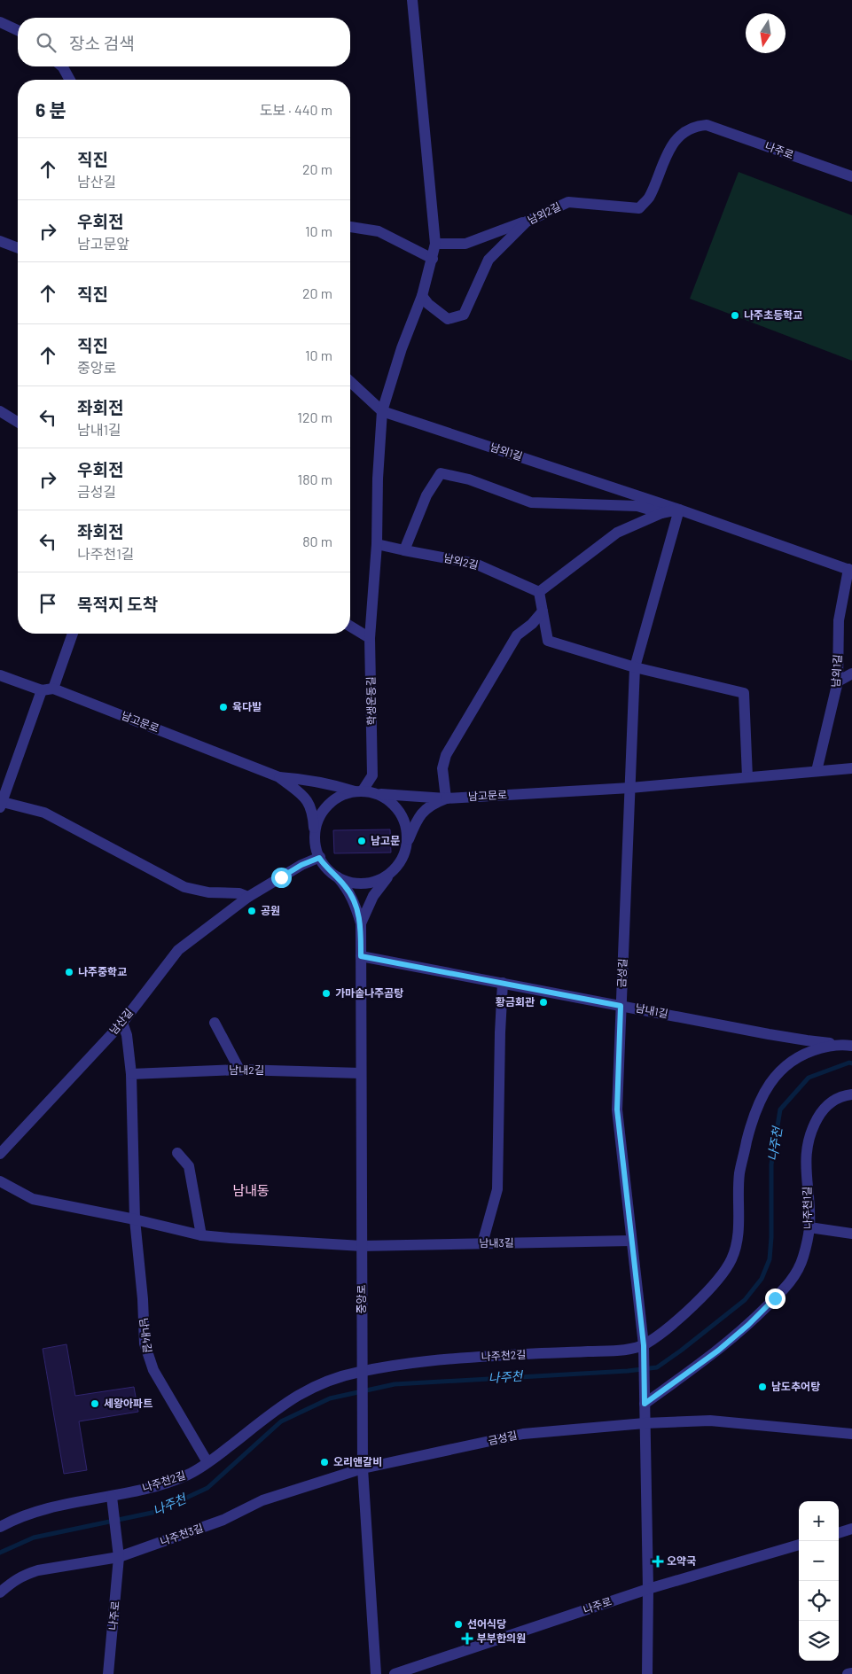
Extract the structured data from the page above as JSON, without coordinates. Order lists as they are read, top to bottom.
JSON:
{
  "streets": {
    "street": [
      "나주로",
      "남외2길",
      "남외1길",
      "학생운동길",
      "남고문로",
      "금성길",
      "남내1길",
      "남산길",
      "남내2길",
      "나주천1길",
      "남내3길",
      "중앙로",
      "남내4길",
      "나주천2길",
      "나주천3길"
    ]
  },
  "crossings": [
    ["나주로", "남외2길"],
    ["나주로", "금성길"],
    ["나주로", "나주천2길"],
    ["나주로", "나주천3길"],
    ["남외1길", "남고문로"],
    ["학생운동길", "남고문로"],
    ["학생운동길", "남산길"],
    ["남고문로", "금성길"],
    ["남고문로", "남산길"],
    ["금성길", "남내1길"],
    ["금성길", "나주천1길"],
    ["금성길", "남내3길"],
    ["금성길", "중앙로"],
    ["금성길", "나주천2길"],
    ["금성길", "나주천3길"],
    ["남내1길", "중앙로"],
    ["남내1길", "나주천2길"],
    ["남산길", "남내4길"],
    ["남내2길", "중앙로"],
    ["남내2길", "남내4길"],
    ["남내3길", "중앙로"],
    ["중앙로", "나주천2길"],
    ["중앙로", "나주천3길"],
    ["남내4길", "나주천2길"]
  ],
  "districts": ["남내동"],
  "water": ["나주천"],
  "places": {
    "other": [
      "나주초등학교",
      "육다발",
      "남고문",
      "공원",
      "나주중학교",
      "가마솥나주곰탕",
      "황금회관",
      "남도추어탕",
      "세왕아파트",
      "오리앤갈비",
      "선어식당"
    ],
    "health": ["오약국", "부부한의원"]
  },
  "north": "bottom",
  "page": {
    "search": "장소 검색",
    "heading": ["6 분", "도보 · 440 m"],
    "list": [
      ["직진", "남산길", "20 m"],
      ["우회전", "남고문앞", "10 m"],
      ["직진", "20 m"],
      ["직진", "중앙로", "10 m"],
      ["좌회전", "남내1길", "120 m"],
      ["우회전", "금성길", "180 m"],
      ["좌회전", "나주천1길", "80 m"],
      "목적지 도착"
    ],
    "map_buttons": ["+", "−"]
  }
}
